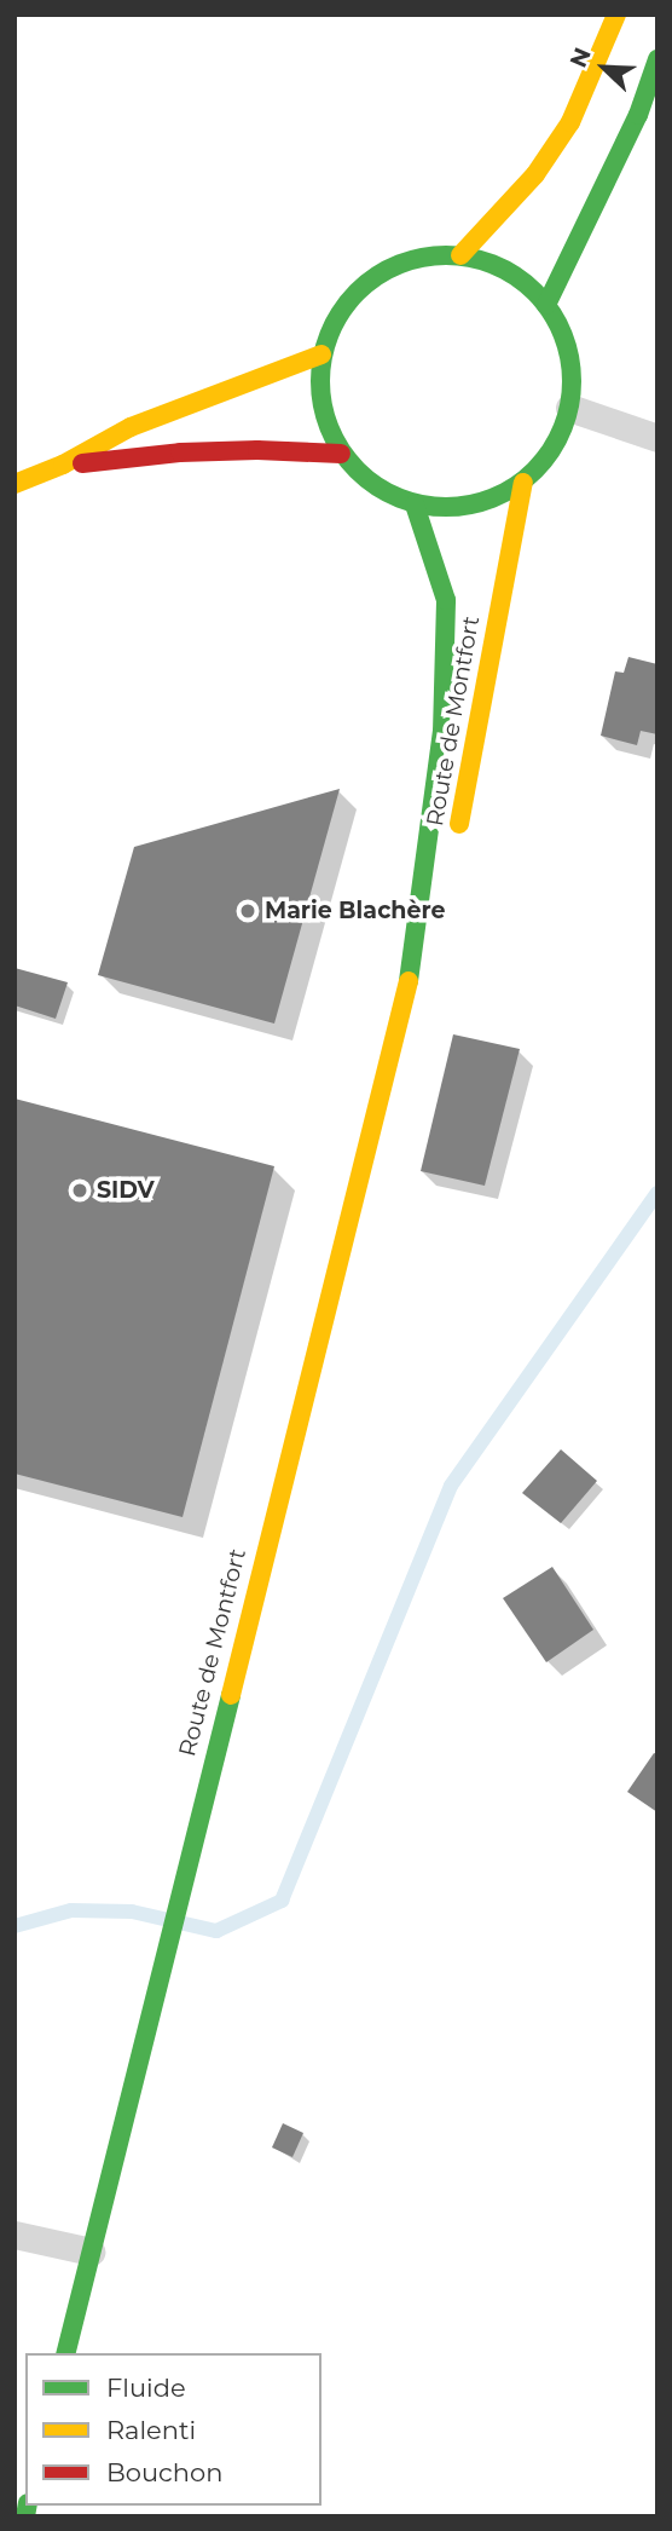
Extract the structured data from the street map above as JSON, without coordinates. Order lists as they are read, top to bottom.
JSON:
{
  "streets": {
    "main road": ["Route de Montfort"]
  },
  "places": ["Marie Blachère", "SIDV"],
  "legend": ["Fluide", "Ralenti", "Bouchon"],
  "north": "top left"
}
